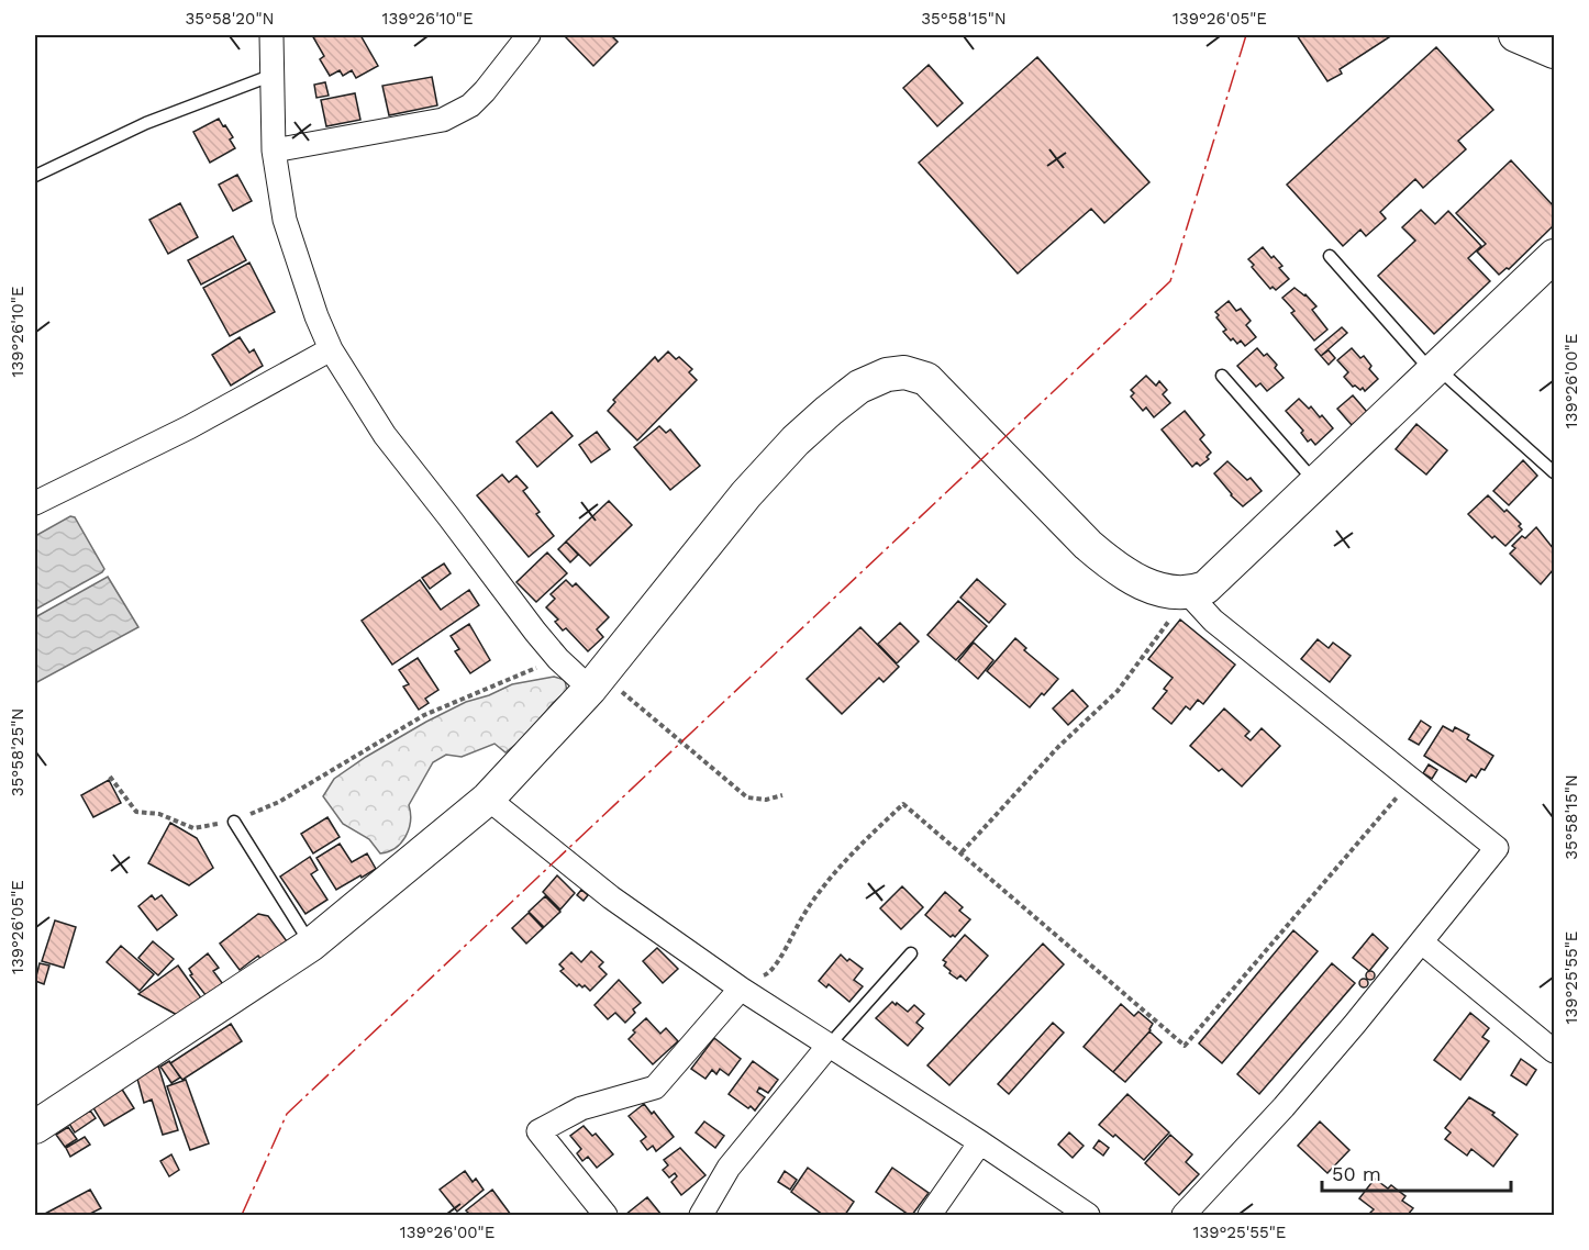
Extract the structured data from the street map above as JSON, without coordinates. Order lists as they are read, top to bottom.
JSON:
{
  "scale_bar": "50 m",
  "coordinates": [
    "35°58'20\"N",
    "139°26'10\"E",
    "35°58'15\"N",
    "139°26'05\"E",
    "139°26'00\"E",
    "35°58'25\"N",
    "139°25'55\"E"
  ]
}
